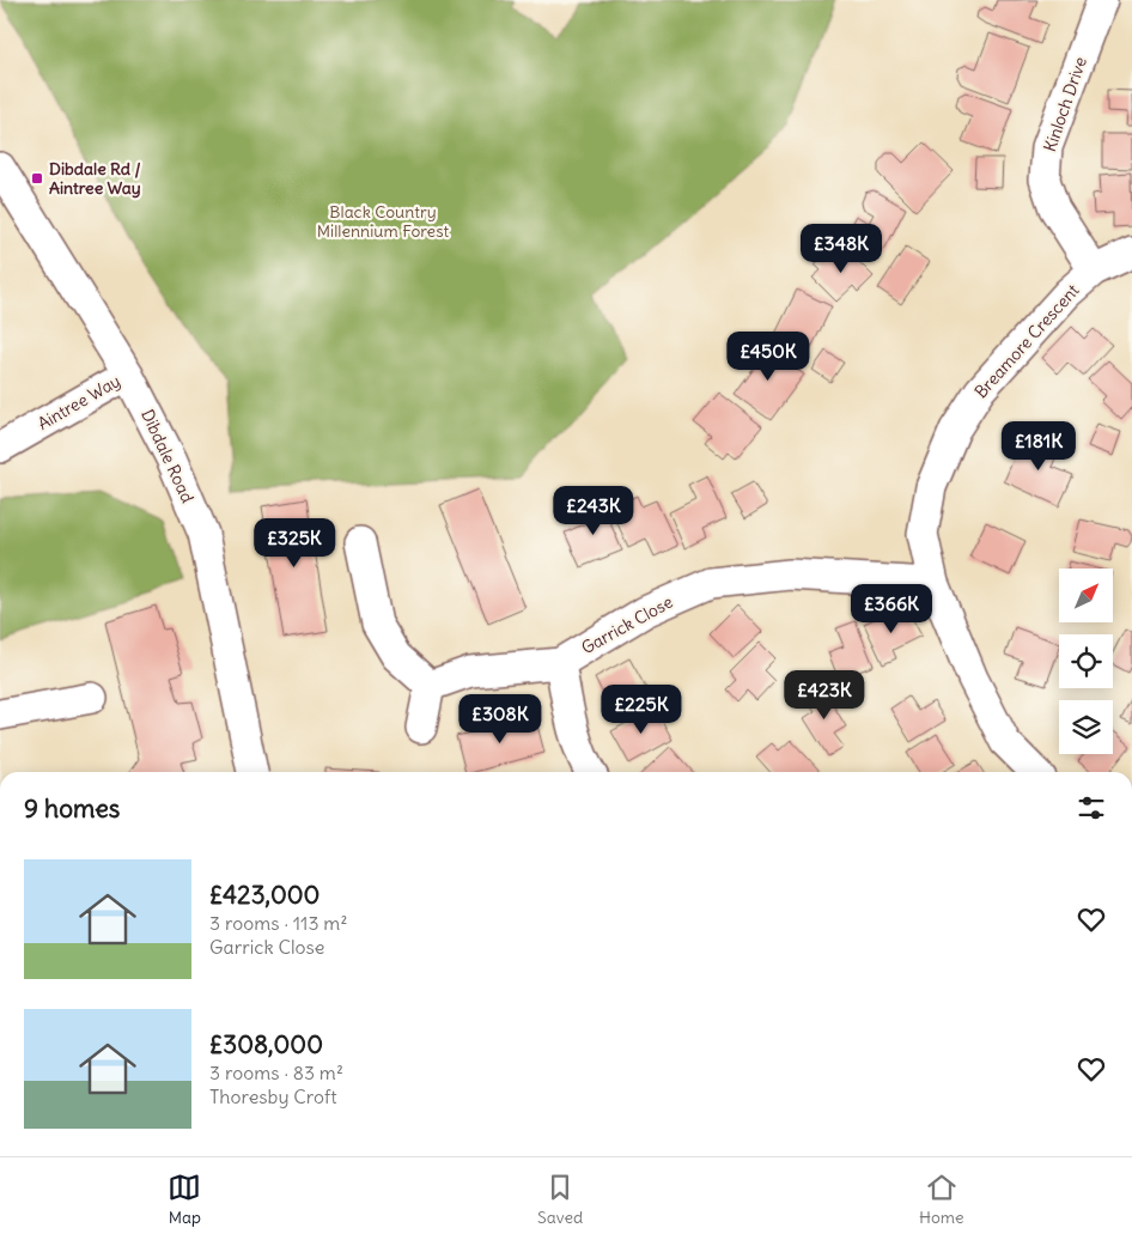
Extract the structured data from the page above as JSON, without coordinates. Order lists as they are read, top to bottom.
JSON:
{
  "streets": {
    "street": [
      "Kinloch Drive",
      "Breamore Crescent",
      "Aintree Way",
      "Dibdale Road",
      "Garrick Close"
    ]
  },
  "crossings": [
    ["Kinloch Drive", "Breamore Crescent"],
    ["Breamore Crescent", "Garrick Close"],
    ["Aintree Way", "Dibdale Road"]
  ],
  "parks": ["Black Country Millennium Forest"],
  "places": {
    "transit": ["Dibdale Rd / Aintree Way"]
  },
  "north": "top right",
  "page": {
    "price": [
      "£348K",
      "£450K",
      "£181K",
      "£243K",
      "£325K",
      "£366K",
      "£423K",
      "£225K",
      "£308K"
    ],
    "heading": "9 homes",
    "list": [
      {
        "name": "£423,000",
        "note": "3 rooms · 113 m² · Garrick Close"
      },
      {
        "name": "£308,000",
        "note": "3 rooms · 83 m² · Thoresby Croft"
      }
    ],
    "tabs": ["Map", "Saved", "Home"]
  }
}
